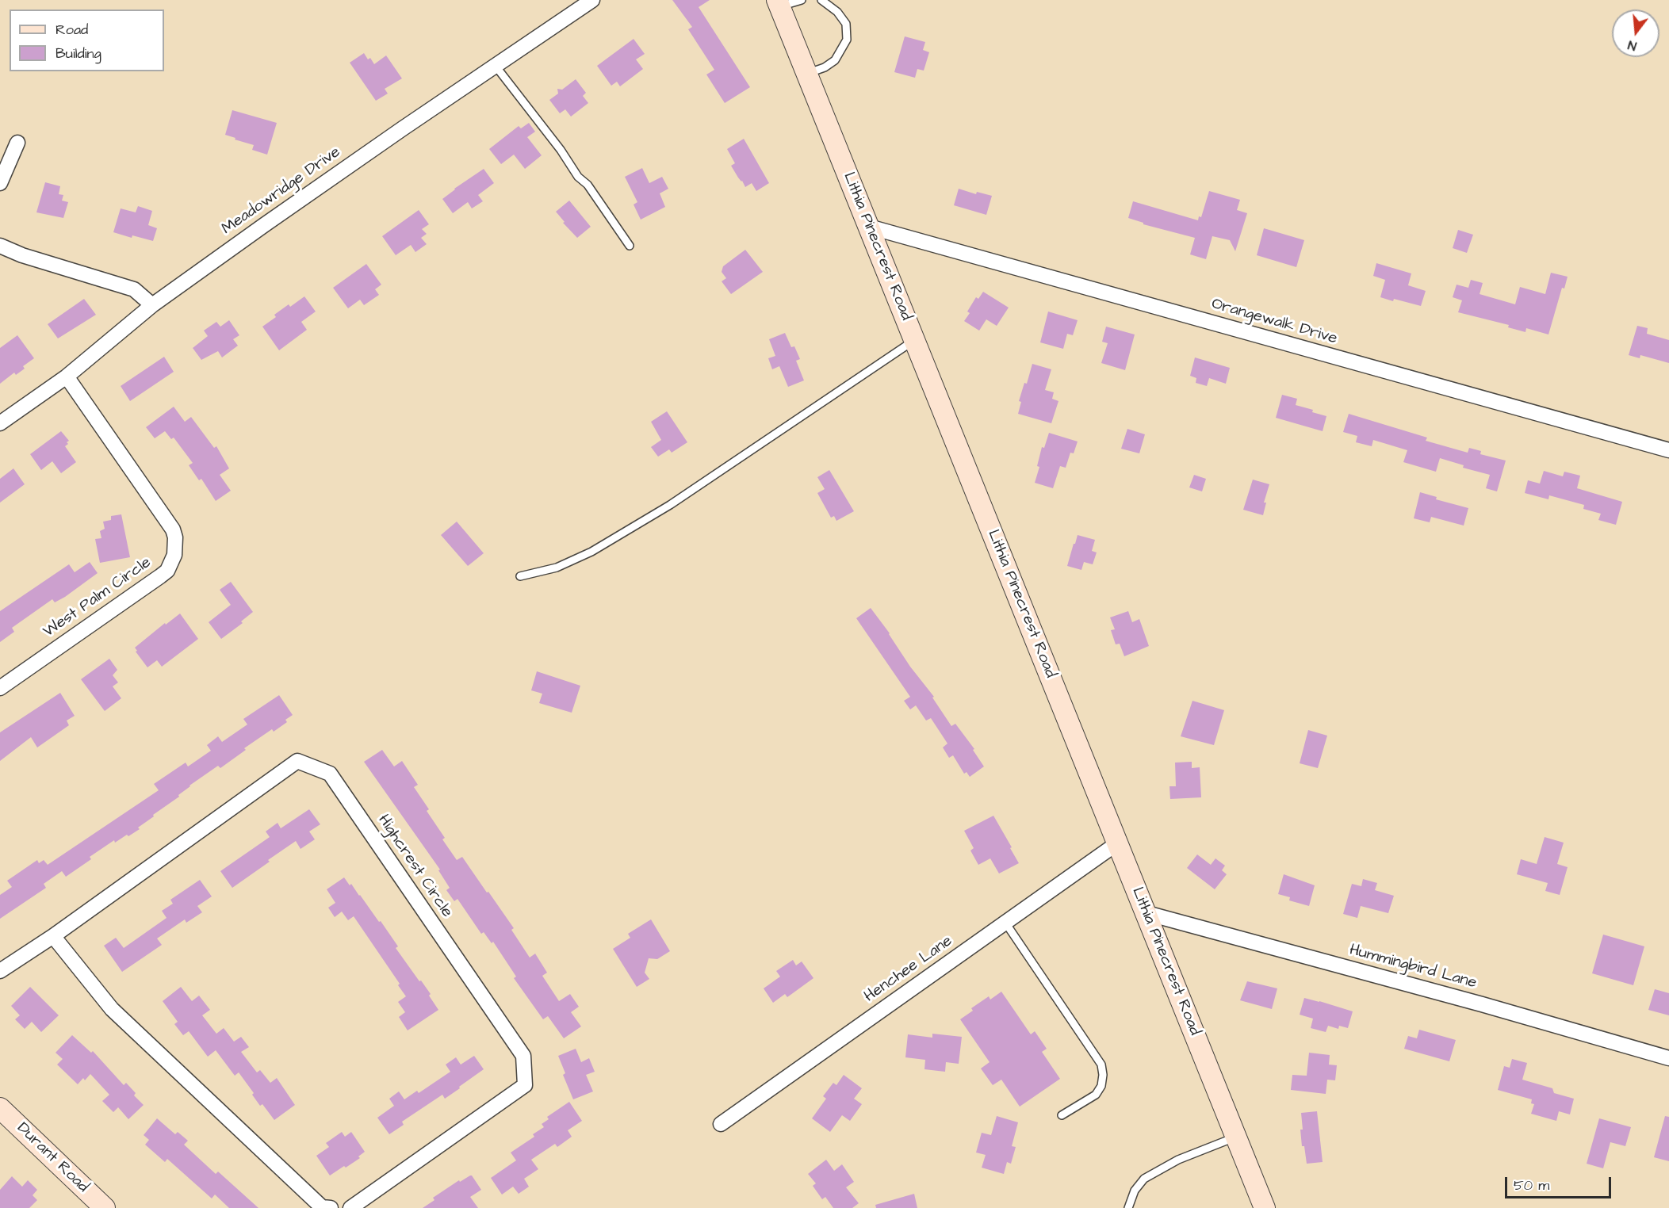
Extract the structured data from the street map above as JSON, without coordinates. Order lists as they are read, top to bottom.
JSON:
{
  "streets": {
    "main road": ["Lithia Pinecrest Road", "Durant Road"],
    "street": [
      "Meadowridge Drive",
      "Orangewalk Drive",
      "West Palm Circle",
      "Highcrest Circle",
      "Hummingbird Lane",
      "Henchee Lane"
    ]
  },
  "crossings": [
    ["Meadowridge Drive", "West Palm Circle"],
    ["Lithia Pinecrest Road", "Orangewalk Drive"],
    ["Lithia Pinecrest Road", "Hummingbird Lane"],
    ["Lithia Pinecrest Road", "Henchee Lane"]
  ],
  "legend": ["Road", "Building"],
  "scale_bar": "50 m",
  "north": "bottom"
}
